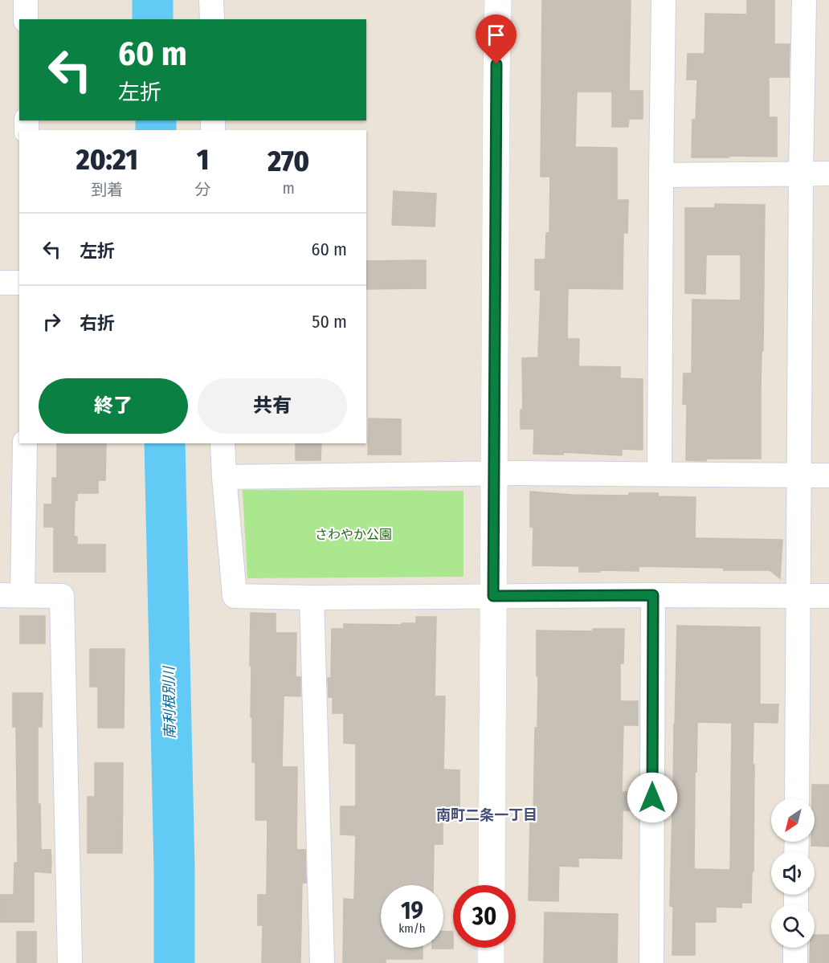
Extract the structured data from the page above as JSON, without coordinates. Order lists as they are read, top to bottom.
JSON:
{
  "districts": ["南町二条一丁目"],
  "water": ["南利根別川"],
  "parks": ["さわやか公園"],
  "north": "bottom left",
  "page": {
    "turn": ["60 m", "左折"],
    "eta": [
      "20:21",
      "到着",
      "1",
      "分",
      "270",
      "m"
    ],
    "list": [
      {
        "name": "左折",
        "value": "60 m"
      },
      {
        "name": "右折",
        "value": "50 m"
      }
    ],
    "buttons": ["終了", "共有"],
    "speed": "19 km/h",
    "limit": "30"
  }
}
